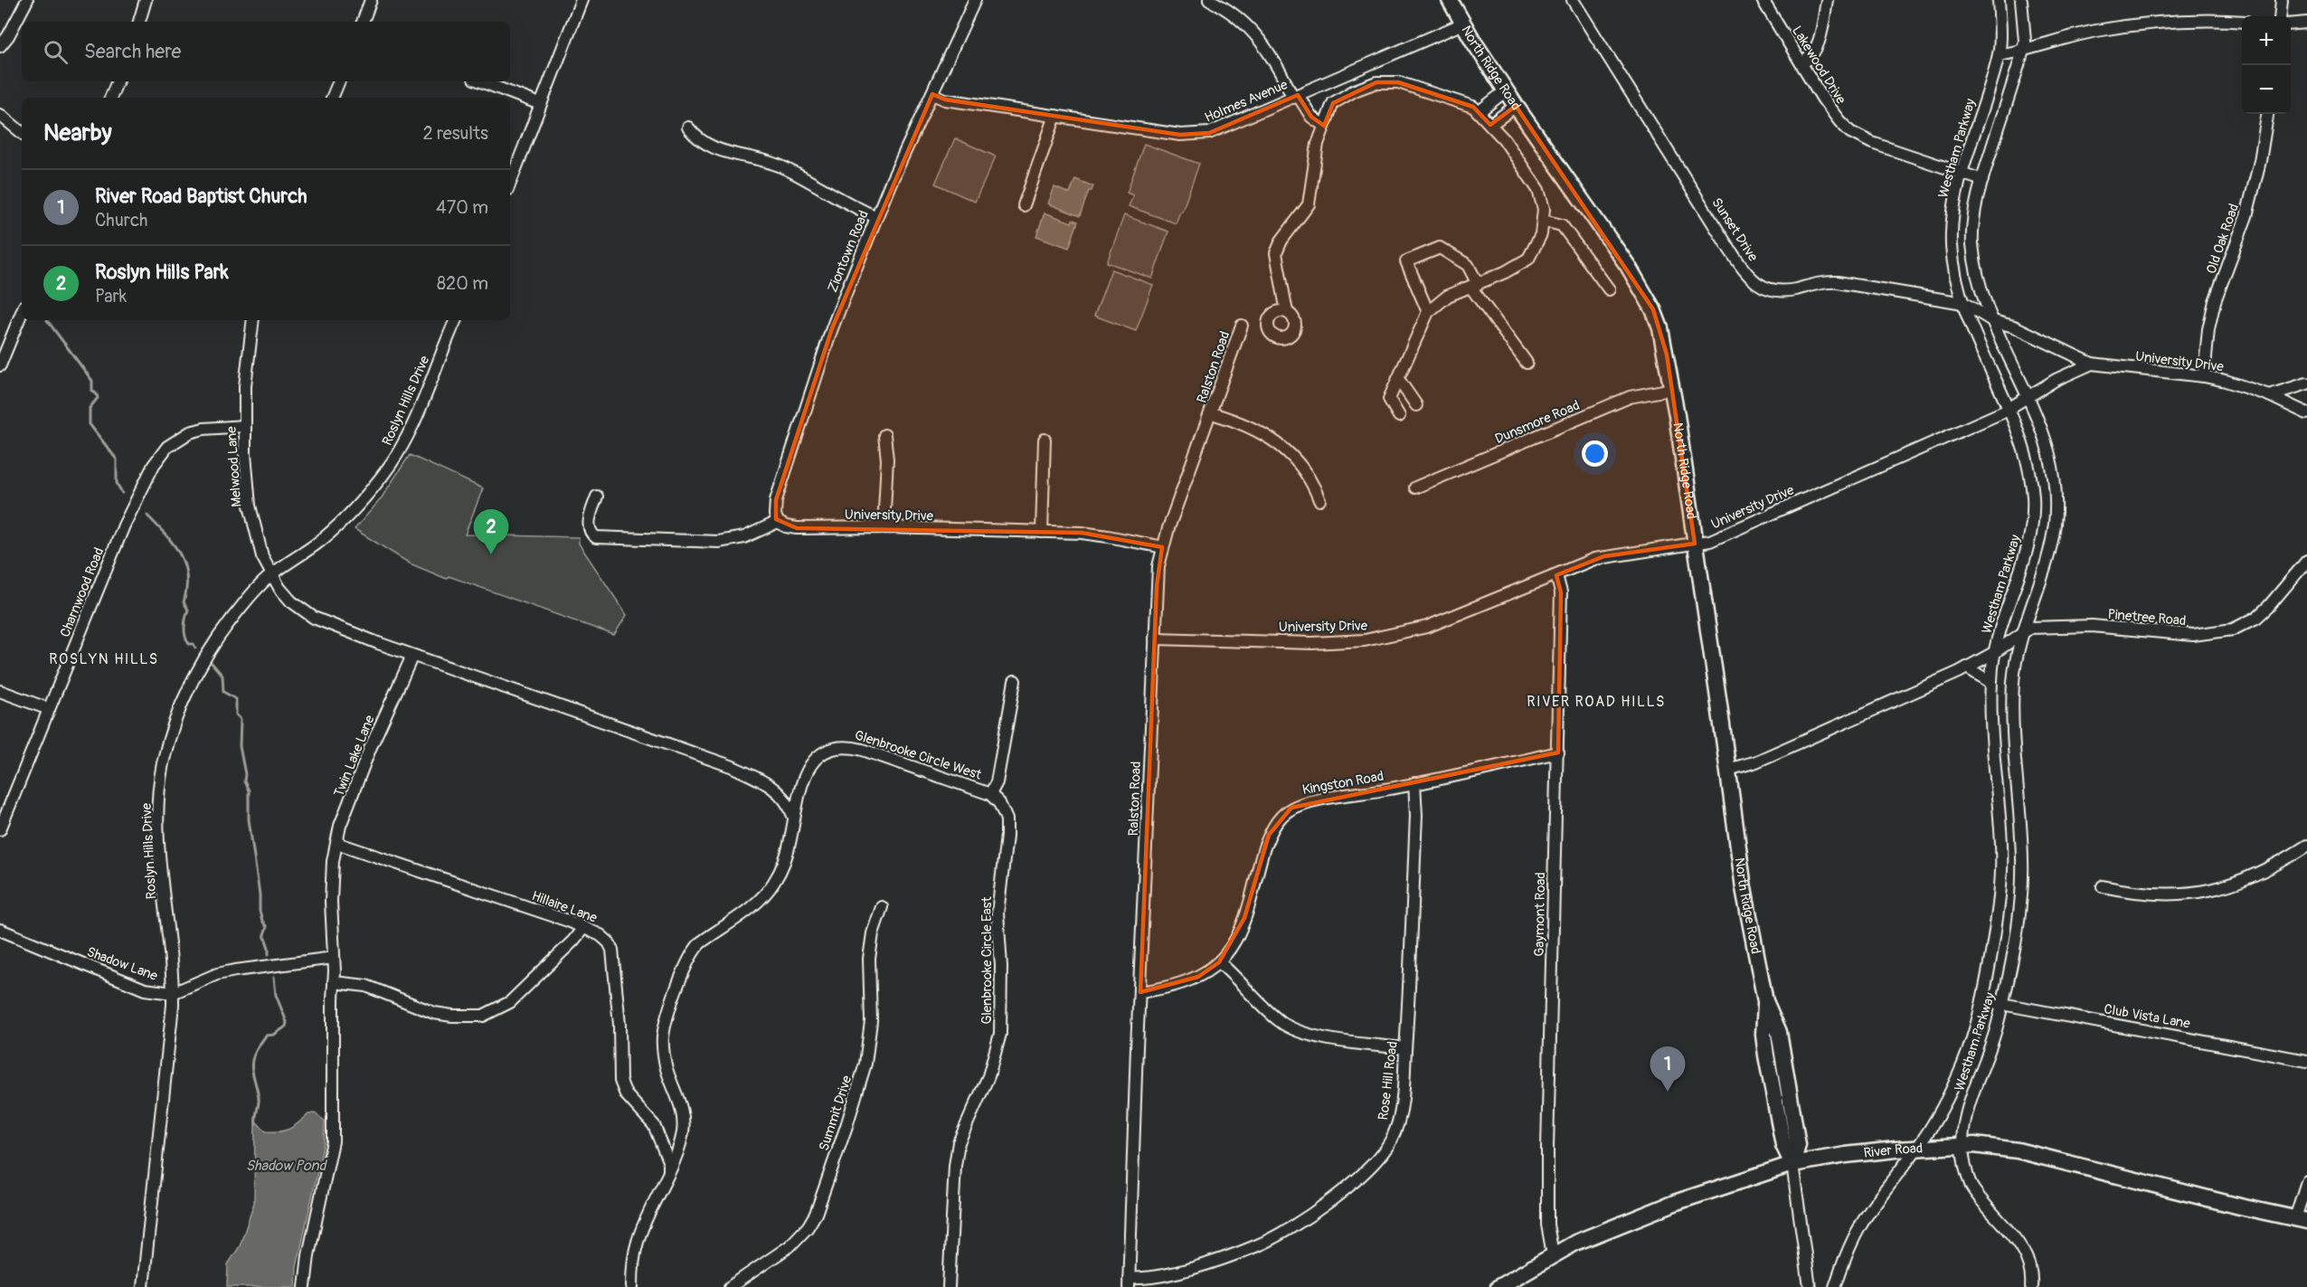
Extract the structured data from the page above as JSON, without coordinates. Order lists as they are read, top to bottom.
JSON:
{
  "streets": {
    "main road": ["North Ridge Road", "River Road"],
    "street": [
      "Lakewood Drive",
      "Holmes Avenue",
      "Westham Parkway",
      "Sunset Drive",
      "Old Oak Road",
      "Ziontown Road",
      "University Drive",
      "Ralston Road",
      "Roslyn Hills Drive",
      "Dunsmore Road",
      "Melwood Lane",
      "Charnwood Road",
      "Pinetree Road",
      "Glenbrooke Circle West",
      "Twin Lake Lane",
      "Kingston Road",
      "Hillaire Lane",
      "Gaymont Road",
      "Glenbrooke Circle East",
      "Shadow Lane",
      "Club Vista Lane",
      "Rose Hill Road",
      "Summit Drive"
    ]
  },
  "crossings": [
    ["Lakewood Drive", "Westham Parkway"],
    ["North Ridge Road", "Holmes Avenue"],
    ["North Ridge Road", "University Drive"],
    ["North Ridge Road", "Dunsmore Road"],
    ["North Ridge Road", "Pinetree Road"],
    ["North Ridge Road", "River Road"],
    ["Holmes Avenue", "Ziontown Road"],
    ["Westham Parkway", "Sunset Drive"],
    ["Westham Parkway", "University Drive"],
    ["Westham Parkway", "Pinetree Road"],
    ["Westham Parkway", "Club Vista Lane"],
    ["Westham Parkway", "River Road"],
    ["Sunset Drive", "University Drive"],
    ["Old Oak Road", "University Drive"],
    ["Ziontown Road", "University Drive"],
    ["University Drive", "Ralston Road"],
    ["University Drive", "Gaymont Road"],
    ["Ralston Road", "Kingston Road"],
    ["Ralston Road", "Rose Hill Road"],
    ["Roslyn Hills Drive", "Melwood Lane"],
    ["Roslyn Hills Drive", "Shadow Lane"],
    ["Melwood Lane", "Charnwood Road"],
    ["Melwood Lane", "Twin Lake Lane"],
    ["Glenbrooke Circle West", "Hillaire Lane"],
    ["Glenbrooke Circle West", "Glenbrooke Circle East"],
    ["Twin Lake Lane", "Hillaire Lane"],
    ["Kingston Road", "Gaymont Road"],
    ["Kingston Road", "Rose Hill Road"],
    ["Gaymont Road", "River Road"]
  ],
  "districts": ["ROSLYN HILLS", "RIVER ROAD HILLS"],
  "water": ["Shadow Pond"],
  "page": {
    "map_buttons": ["+", "−"],
    "search": "Search here",
    "heading": ["Nearby", "2 results"],
    "list": [
      {
        "mark": "1",
        "name": "River Road Baptist Church",
        "note": "Church",
        "value": "470 m"
      },
      {
        "mark": "2",
        "name": "Roslyn Hills Park",
        "note": "Park",
        "value": "820 m"
      }
    ],
    "pins": ["2", "1"]
  }
}
